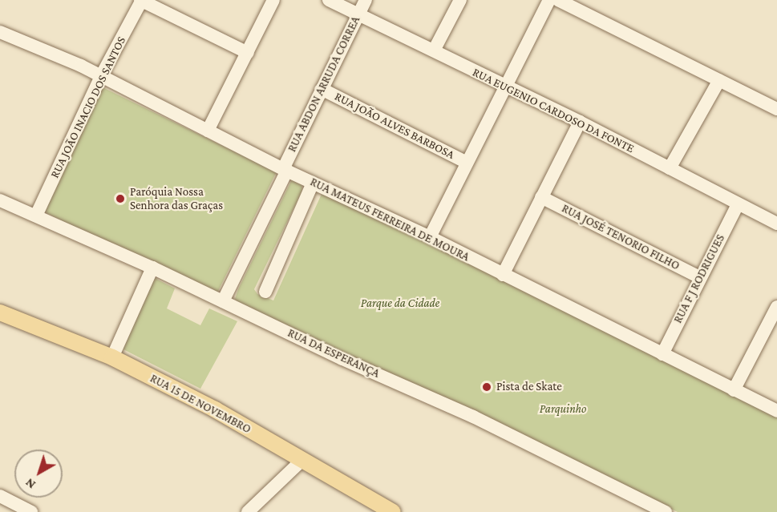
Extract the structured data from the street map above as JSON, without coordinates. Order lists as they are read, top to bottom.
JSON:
{
  "streets": {
    "main road": ["RUA 15 DE NOVEMBRO"],
    "street": [
      "RUA ABDON ARRUDA CORREA",
      "RUA JOÃO INACIO DOS SANTOS",
      "RUA EUGENIO CARDOSO DA FONTE",
      "RUA JOÃO ALVES BARBOSA",
      "RUA MATEUS FERREIRA DE MOURA",
      "RUA JOSÉ TENORIO FILHO",
      "RUA F J RODRIGUES",
      "RUA DA ESPERANÇA"
    ]
  },
  "crossings": [
    ["RUA ABDON ARRUDA CORREA", "RUA EUGENIO CARDOSO DA FONTE"],
    ["RUA ABDON ARRUDA CORREA", "RUA JOÃO ALVES BARBOSA"],
    ["RUA ABDON ARRUDA CORREA", "RUA MATEUS FERREIRA DE MOURA"],
    ["RUA ABDON ARRUDA CORREA", "RUA DA ESPERANÇA"],
    ["RUA JOÃO INACIO DOS SANTOS", "RUA MATEUS FERREIRA DE MOURA"],
    ["RUA JOÃO INACIO DOS SANTOS", "RUA DA ESPERANÇA"],
    ["RUA EUGENIO CARDOSO DA FONTE", "RUA F J RODRIGUES"],
    ["RUA MATEUS FERREIRA DE MOURA", "RUA F J RODRIGUES"],
    ["RUA JOSÉ TENORIO FILHO", "RUA F J RODRIGUES"]
  ],
  "parks": ["Parque da Cidade", "Parquinho"],
  "places": ["Paróquia Nossa Senhora das Graças", "Pista de Skate"],
  "north": "bottom left"
}
